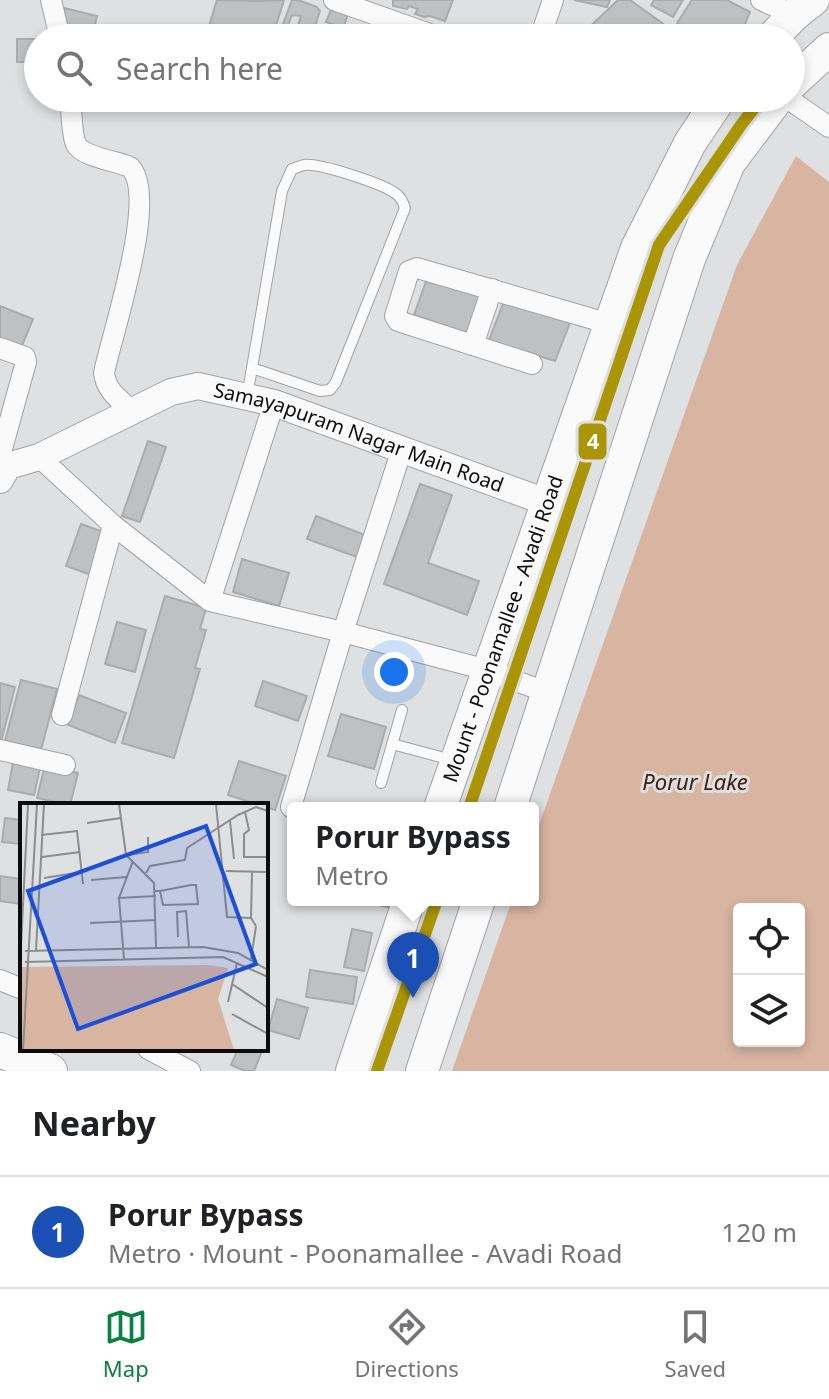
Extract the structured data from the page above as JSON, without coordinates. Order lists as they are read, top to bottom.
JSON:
{
  "streets": {
    "main road": ["Mount - Poonamallee - Avadi Road"],
    "street": ["Samayapuram Nagar Main Road"]
  },
  "crossings": [
    ["Samayapuram Nagar Main Road", "Mount - Poonamallee - Avadi Road"]
  ],
  "water": ["Porur Lake"],
  "lines": ["transit line 4"],
  "page": {
    "search": "Search here",
    "popup": ["Porur Bypass", "Metro"],
    "pins": "1",
    "heading": "Nearby",
    "list": [
      {
        "mark": "1",
        "name": "Porur Bypass",
        "note": "Metro · Mount - Poonamallee - Avadi Road",
        "value": "120 m"
      }
    ],
    "nav": ["Map", "Directions", "Saved"]
  }
}
